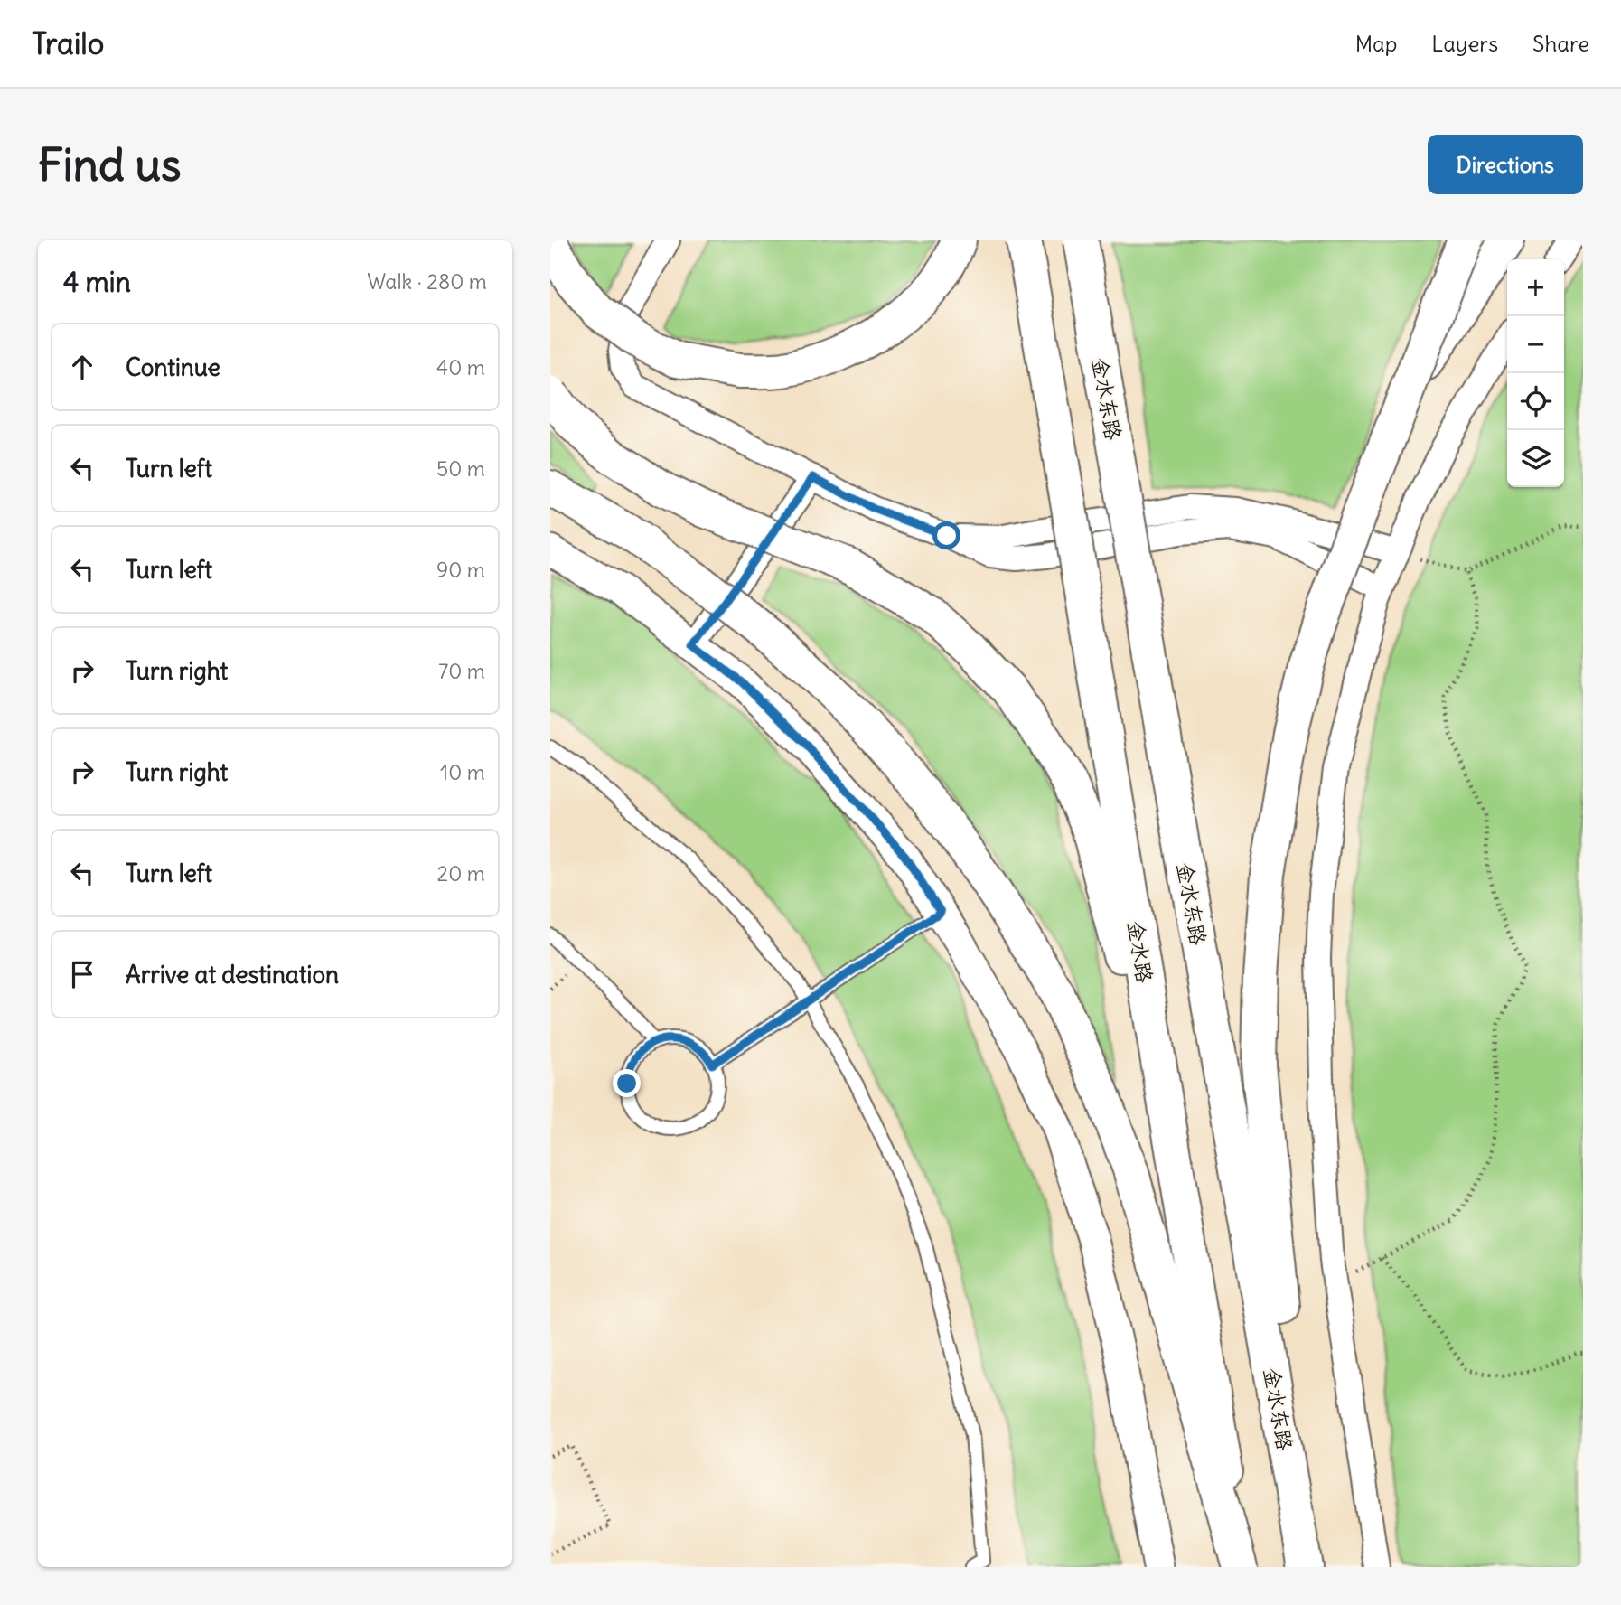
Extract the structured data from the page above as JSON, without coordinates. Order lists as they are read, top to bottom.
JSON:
{
  "streets": {
    "main road": ["金水东路", "金水路"]
  },
  "page": {
    "header": "Trailo",
    "nav": ["Map", "Layers", "Share"],
    "buttons": "Directions",
    "title": "Find us",
    "heading": ["4 min", "Walk · 280 m"],
    "map_buttons": ["+", "−"],
    "list": [
      ["Continue", "40 m"],
      ["Turn left", "50 m"],
      ["Turn left", "90 m"],
      ["Turn right", "70 m"],
      ["Turn right", "10 m"],
      ["Turn left", "20 m"],
      "Arrive at destination"
    ]
  }
}
